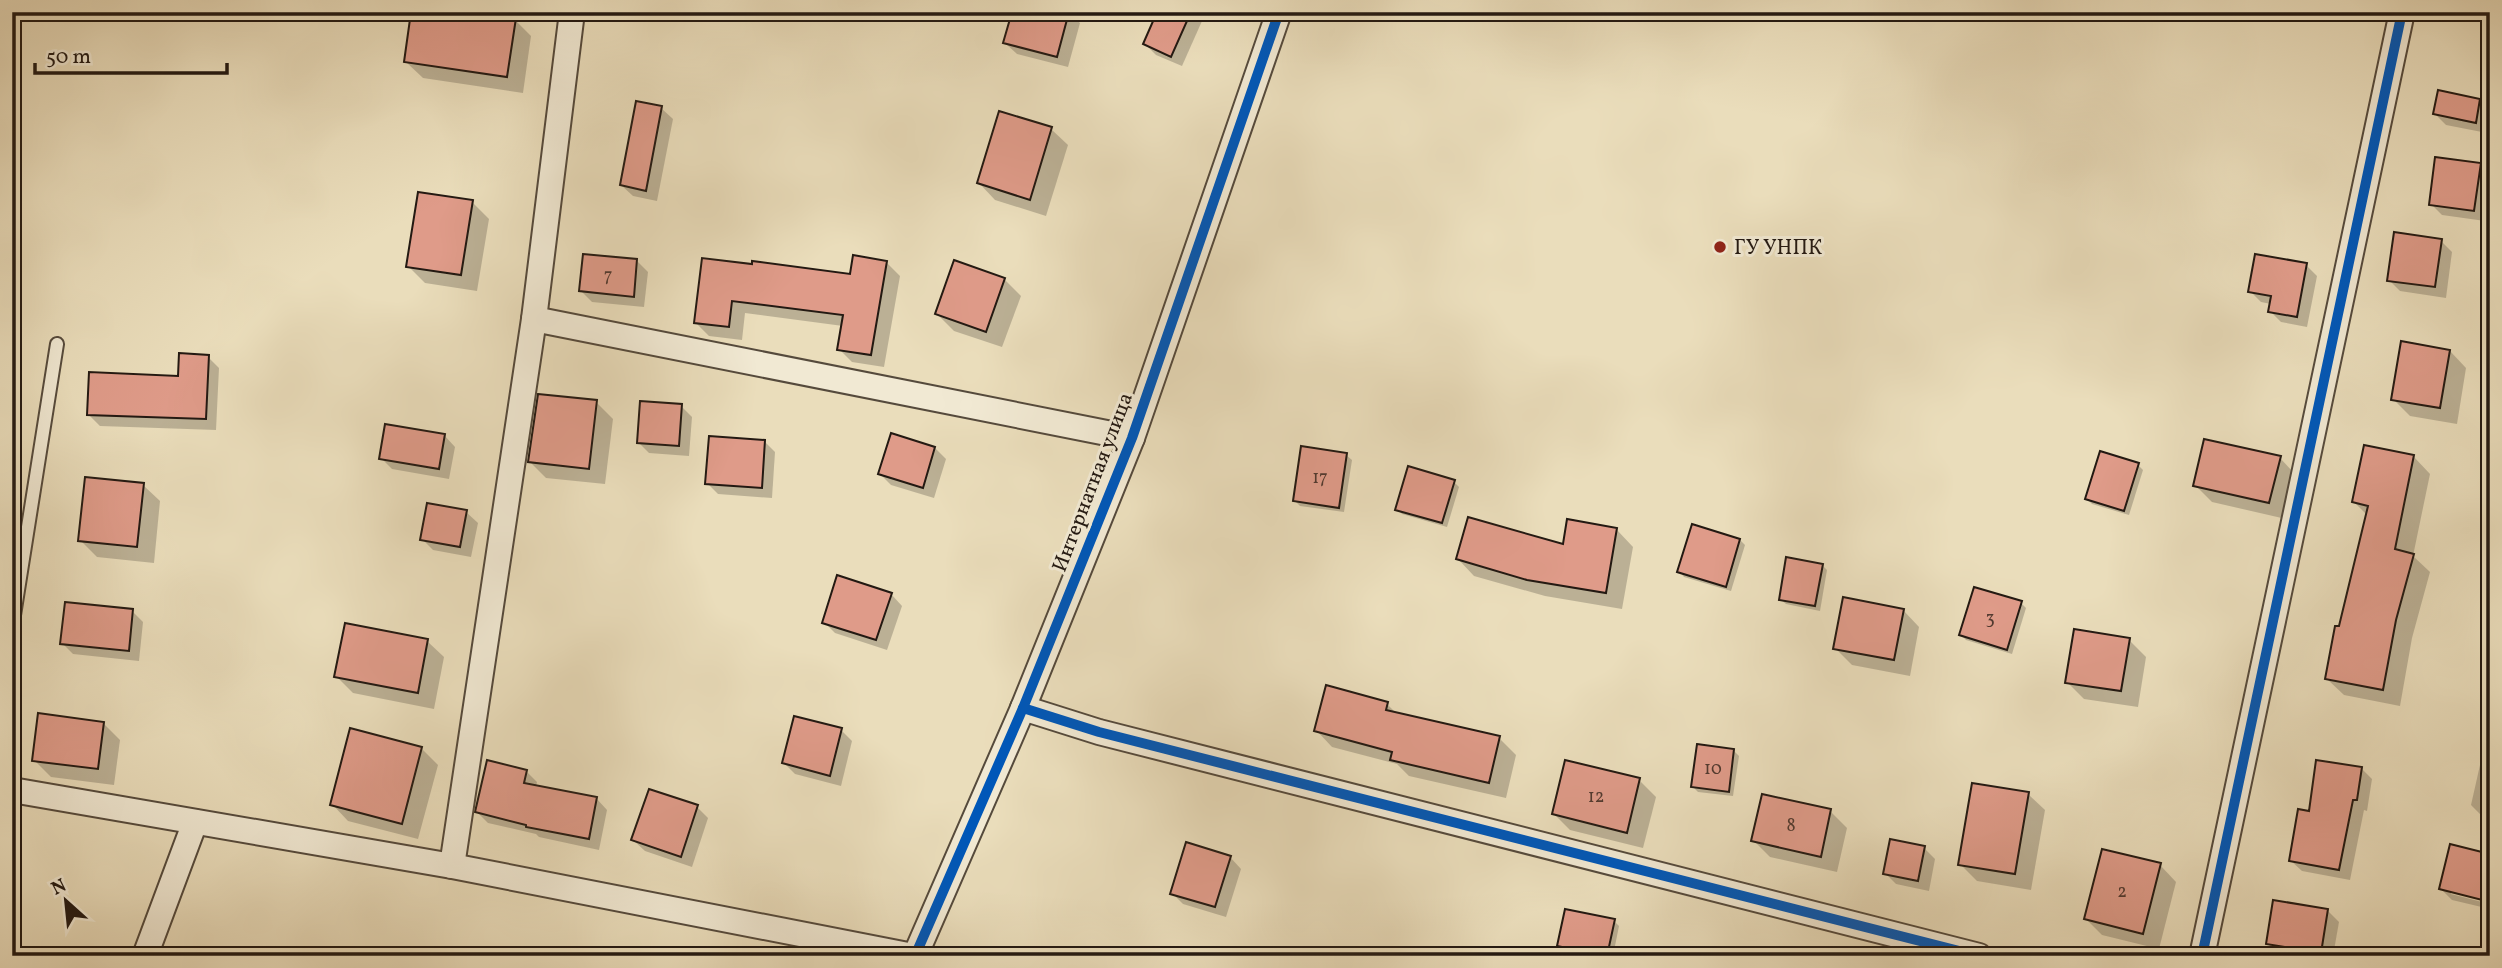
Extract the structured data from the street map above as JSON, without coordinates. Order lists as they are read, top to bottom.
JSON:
{
  "streets": {
    "street": ["Интернатная улица"]
  },
  "places": ["ГУ УНПК"],
  "house_numbers": [
    "7",
    "17",
    "3",
    "10",
    "12",
    "8",
    "2"
  ],
  "scale_bar": "50 m",
  "north": "top left"
}
